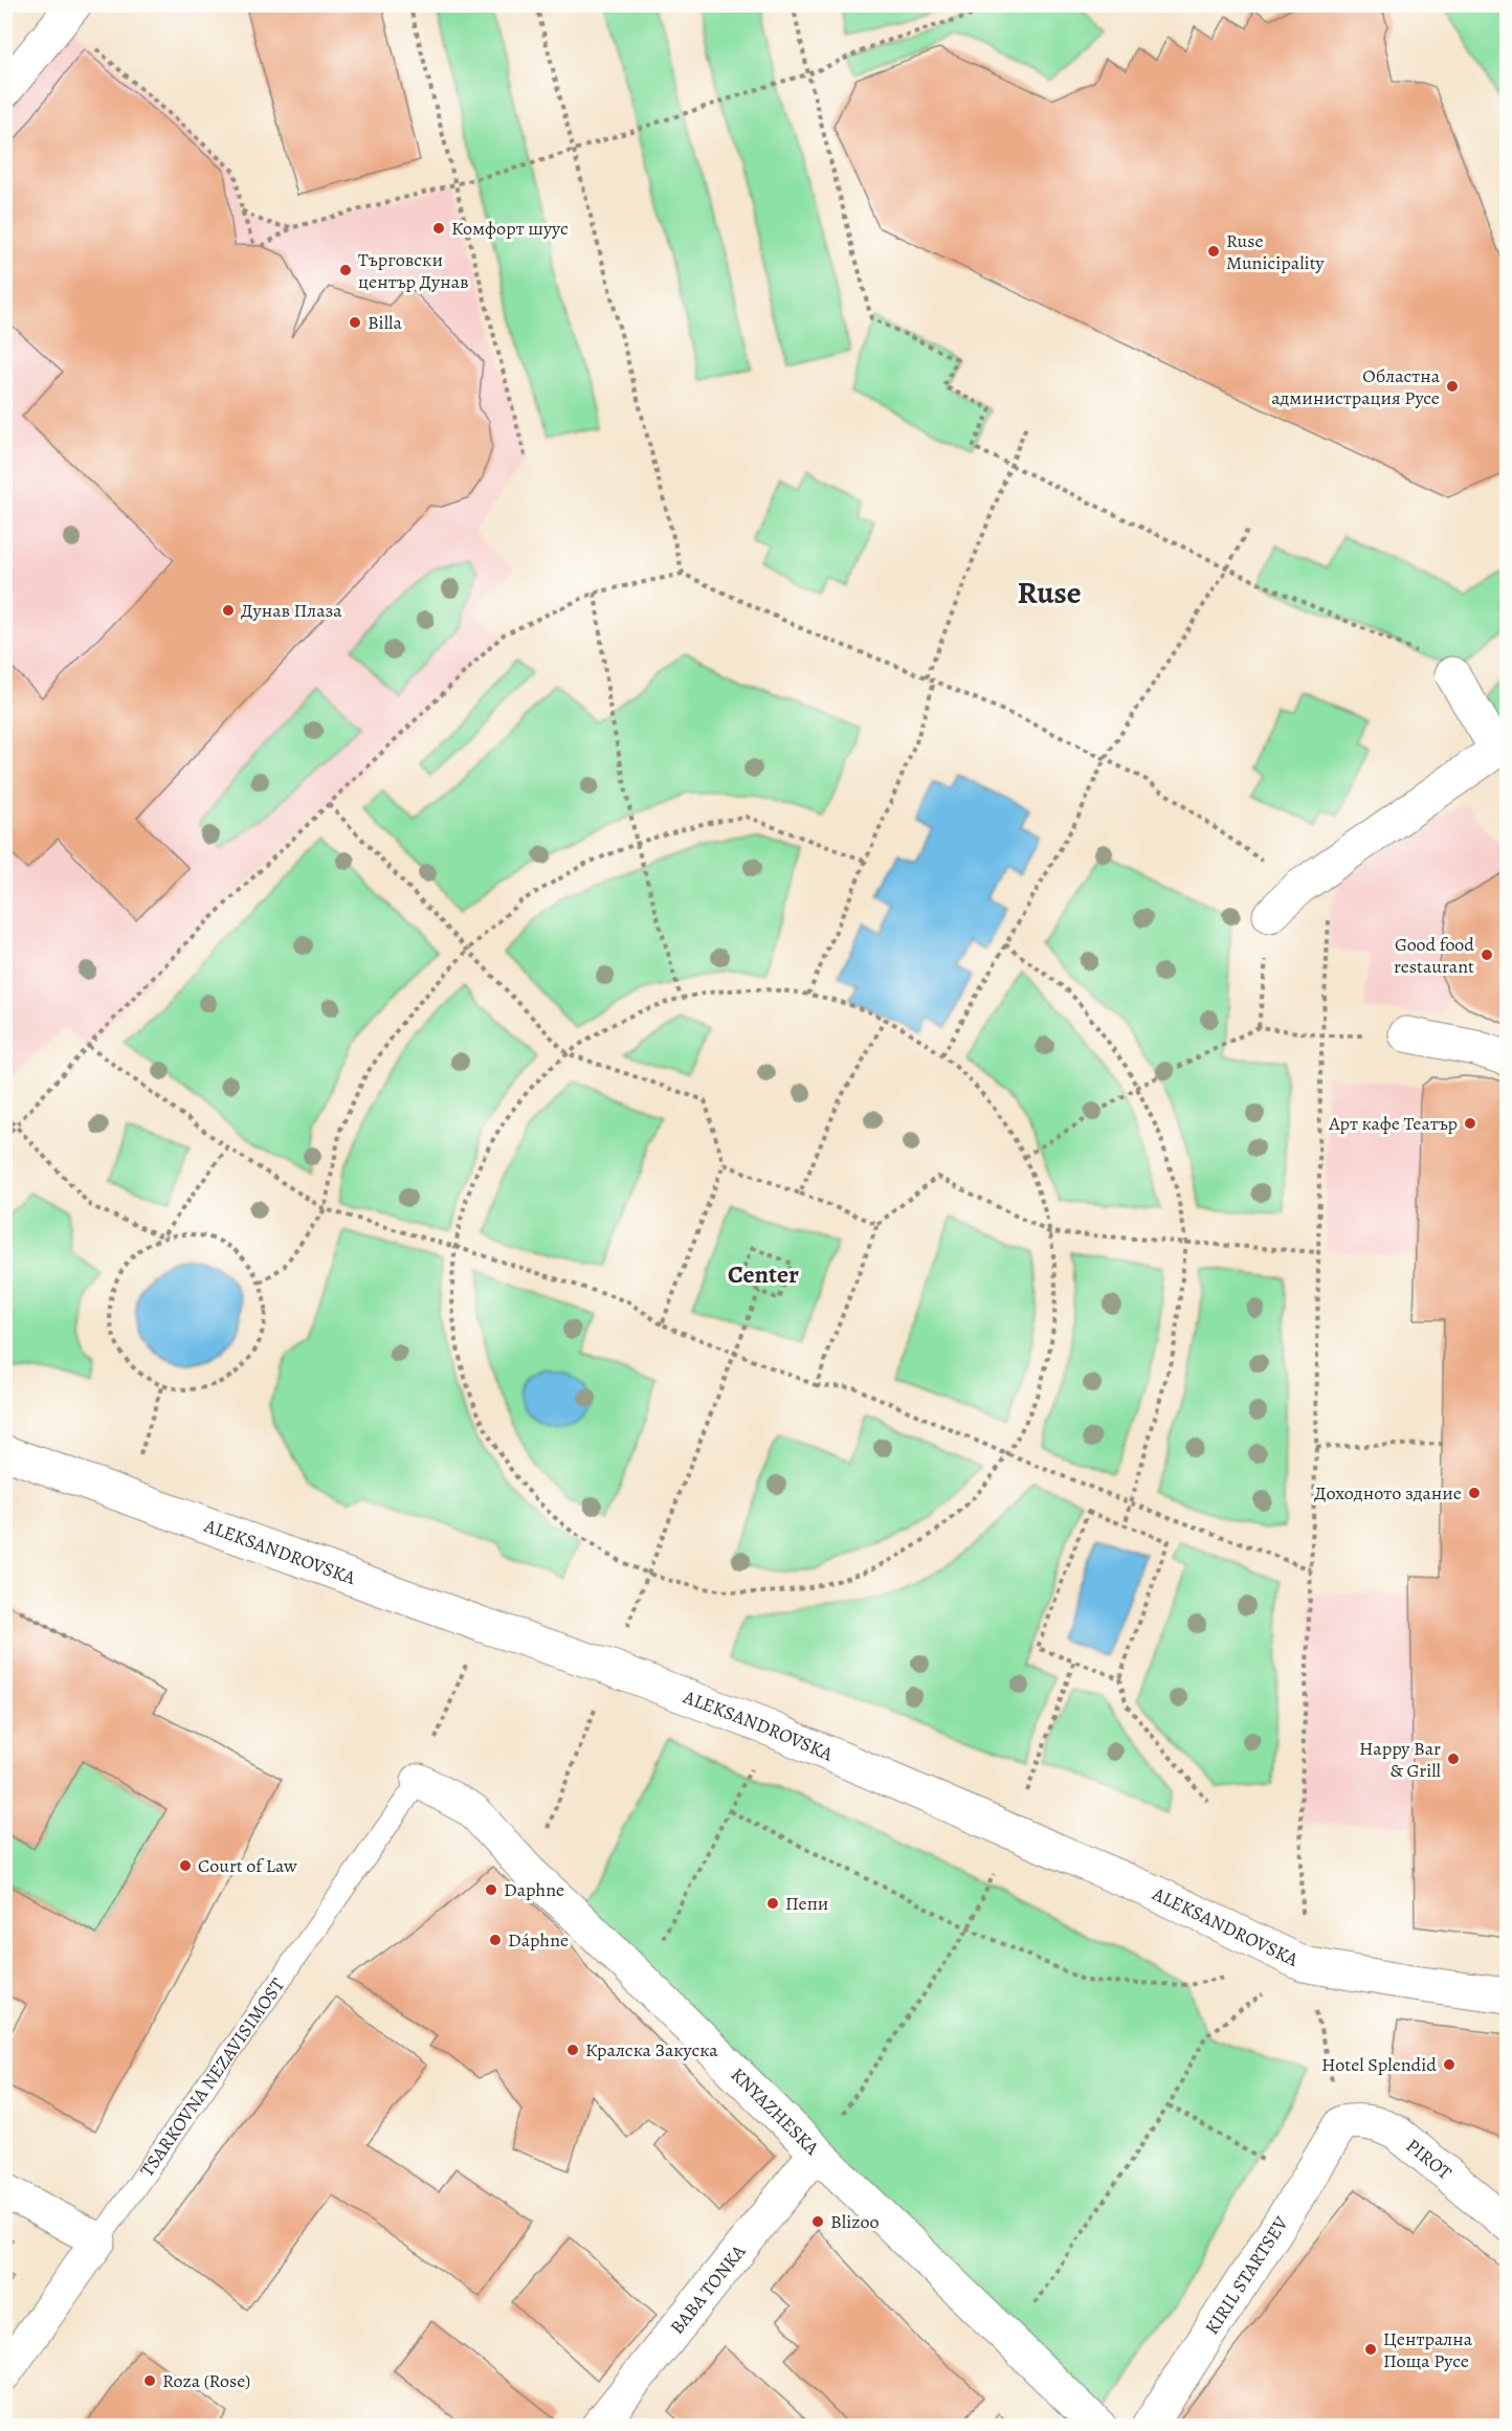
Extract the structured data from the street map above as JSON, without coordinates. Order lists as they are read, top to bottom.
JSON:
{
  "streets": {
    "street": [
      "ALEKSANDROVSKA",
      "TSARKOVNA NEZAVISIMOST",
      "KNYAZHESKA",
      "PIROT",
      "KIRIL STARTSEV",
      "BABA TONKA"
    ]
  },
  "crossings": [
    ["TSARKOVNA NEZAVISIMOST", "KNYAZHESKA"],
    ["KNYAZHESKA", "BABA TONKA"],
    ["PIROT", "KIRIL STARTSEV"]
  ],
  "districts": ["Ruse", "Center"],
  "places": [
    "Комфорт шуус",
    "Ruse Municipality",
    "Tърговски център Дунав",
    "Billa",
    "Областна администрация Русе",
    "Дунав Плаза",
    "Good food restaurant",
    "Арт кафе Театър",
    "Доходното здание",
    "Happy Bar & Grill",
    "Сourt of Law",
    "Daphne",
    "Пепи",
    "Dáphne",
    "Кралска Закуска",
    "Hotel Splendid",
    "Blizoo",
    "Централна Поща Русе",
    "Roza (Rose)"
  ]
}
